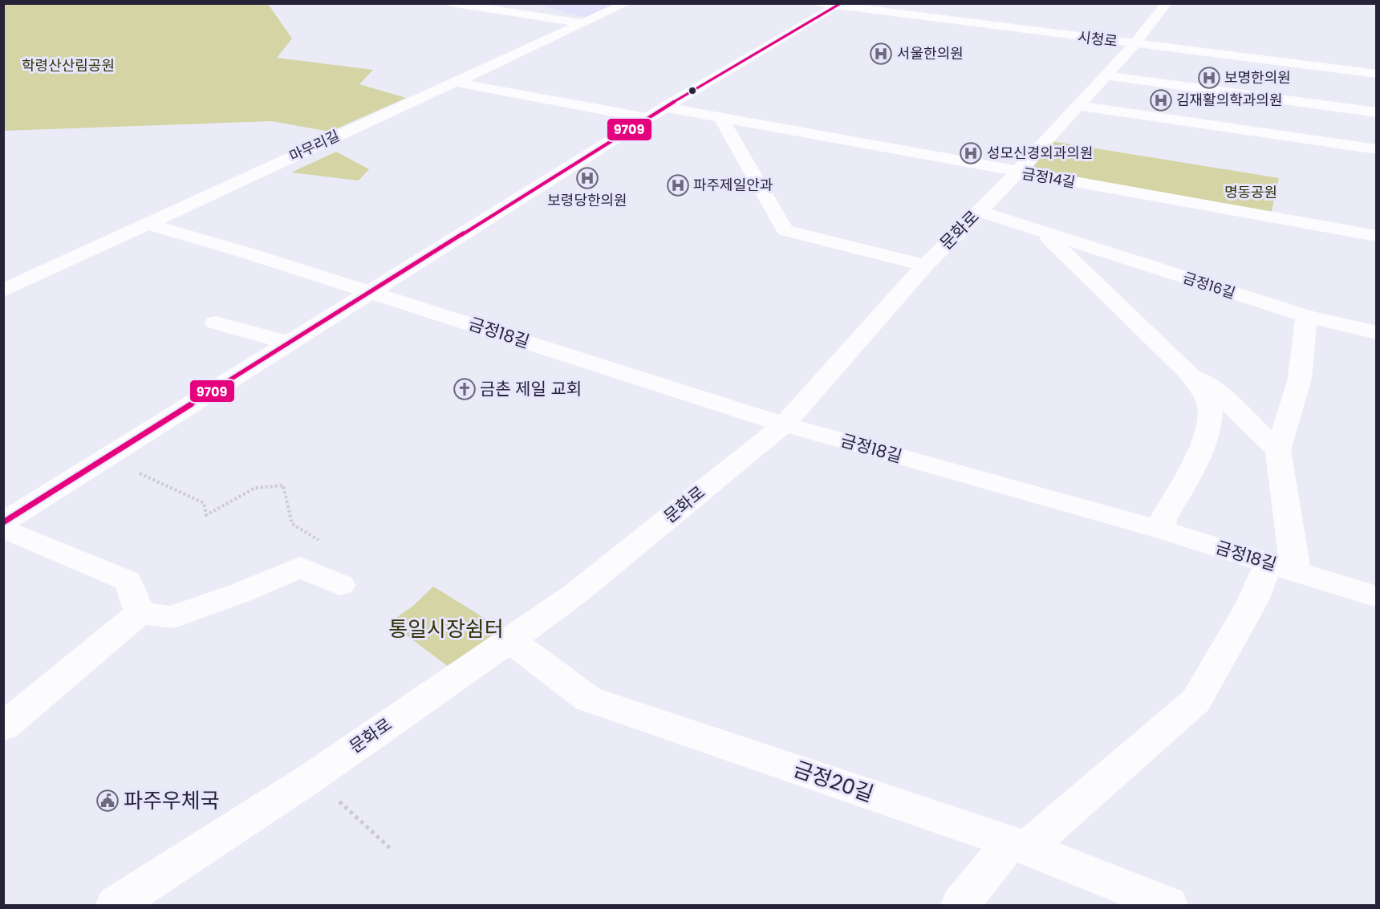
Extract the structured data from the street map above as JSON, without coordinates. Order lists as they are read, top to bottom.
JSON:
{
  "streets": {
    "street": [
      "시청로",
      "마무리길",
      "금정14길",
      "문화로",
      "금정16길",
      "금정18길",
      "금정20길"
    ]
  },
  "crossings": [
    ["시청로", "문화로"],
    ["마무리길", "금정18길"],
    ["금정14길", "문화로"],
    ["문화로", "금정16길"],
    ["문화로", "금정18길"],
    ["문화로", "금정20길"],
    ["금정16길", "금정18길"]
  ],
  "parks": ["학령산산림공원", "명동공원", "통일시장쉼터"],
  "places": {
    "hospital": [
      "서울한의원",
      "보명한의원",
      "김재활의학과의원",
      "성모신경외과의원",
      "보령당한의원",
      "파주제일안과"
    ],
    "church": ["금촌 제일 교회"],
    "public building": ["파주우체국"]
  },
  "lines": ["transit line 9709"]
}
